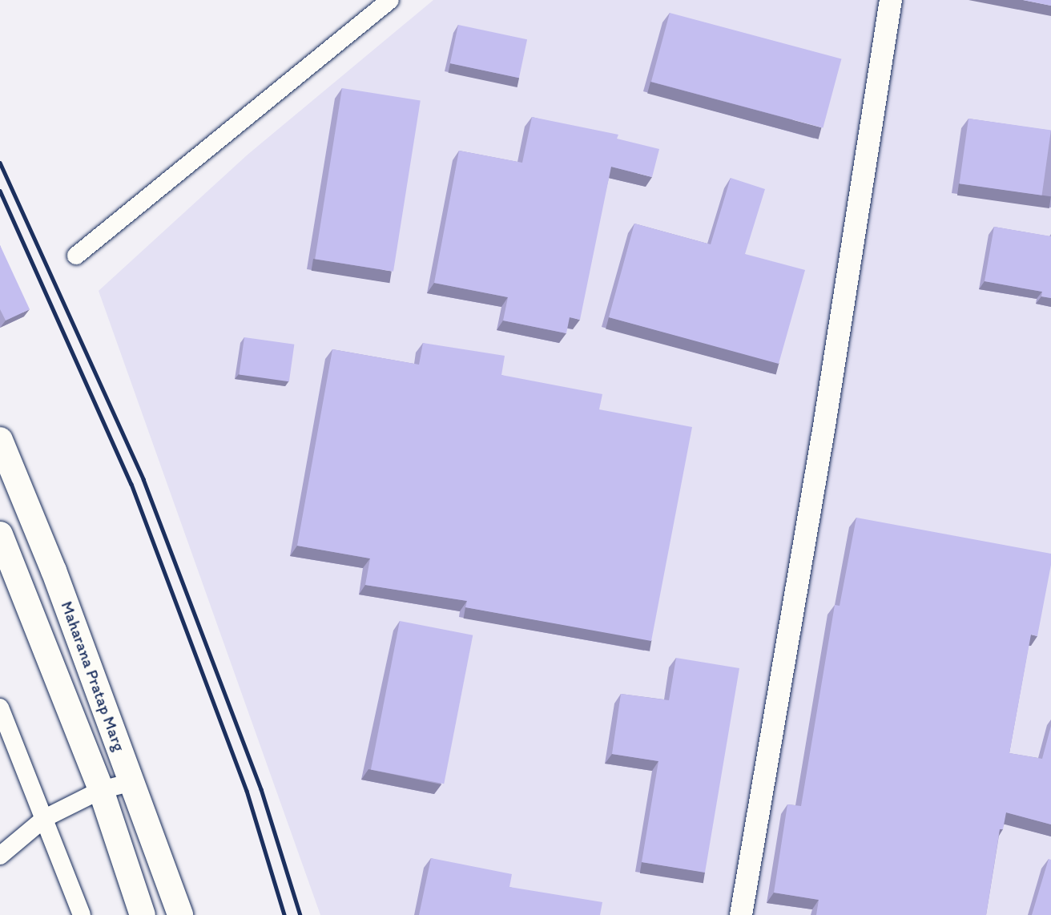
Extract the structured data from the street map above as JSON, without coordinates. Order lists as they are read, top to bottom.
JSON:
{
  "streets": {
    "main road": ["Maharana Pratap Marg"]
  }
}
